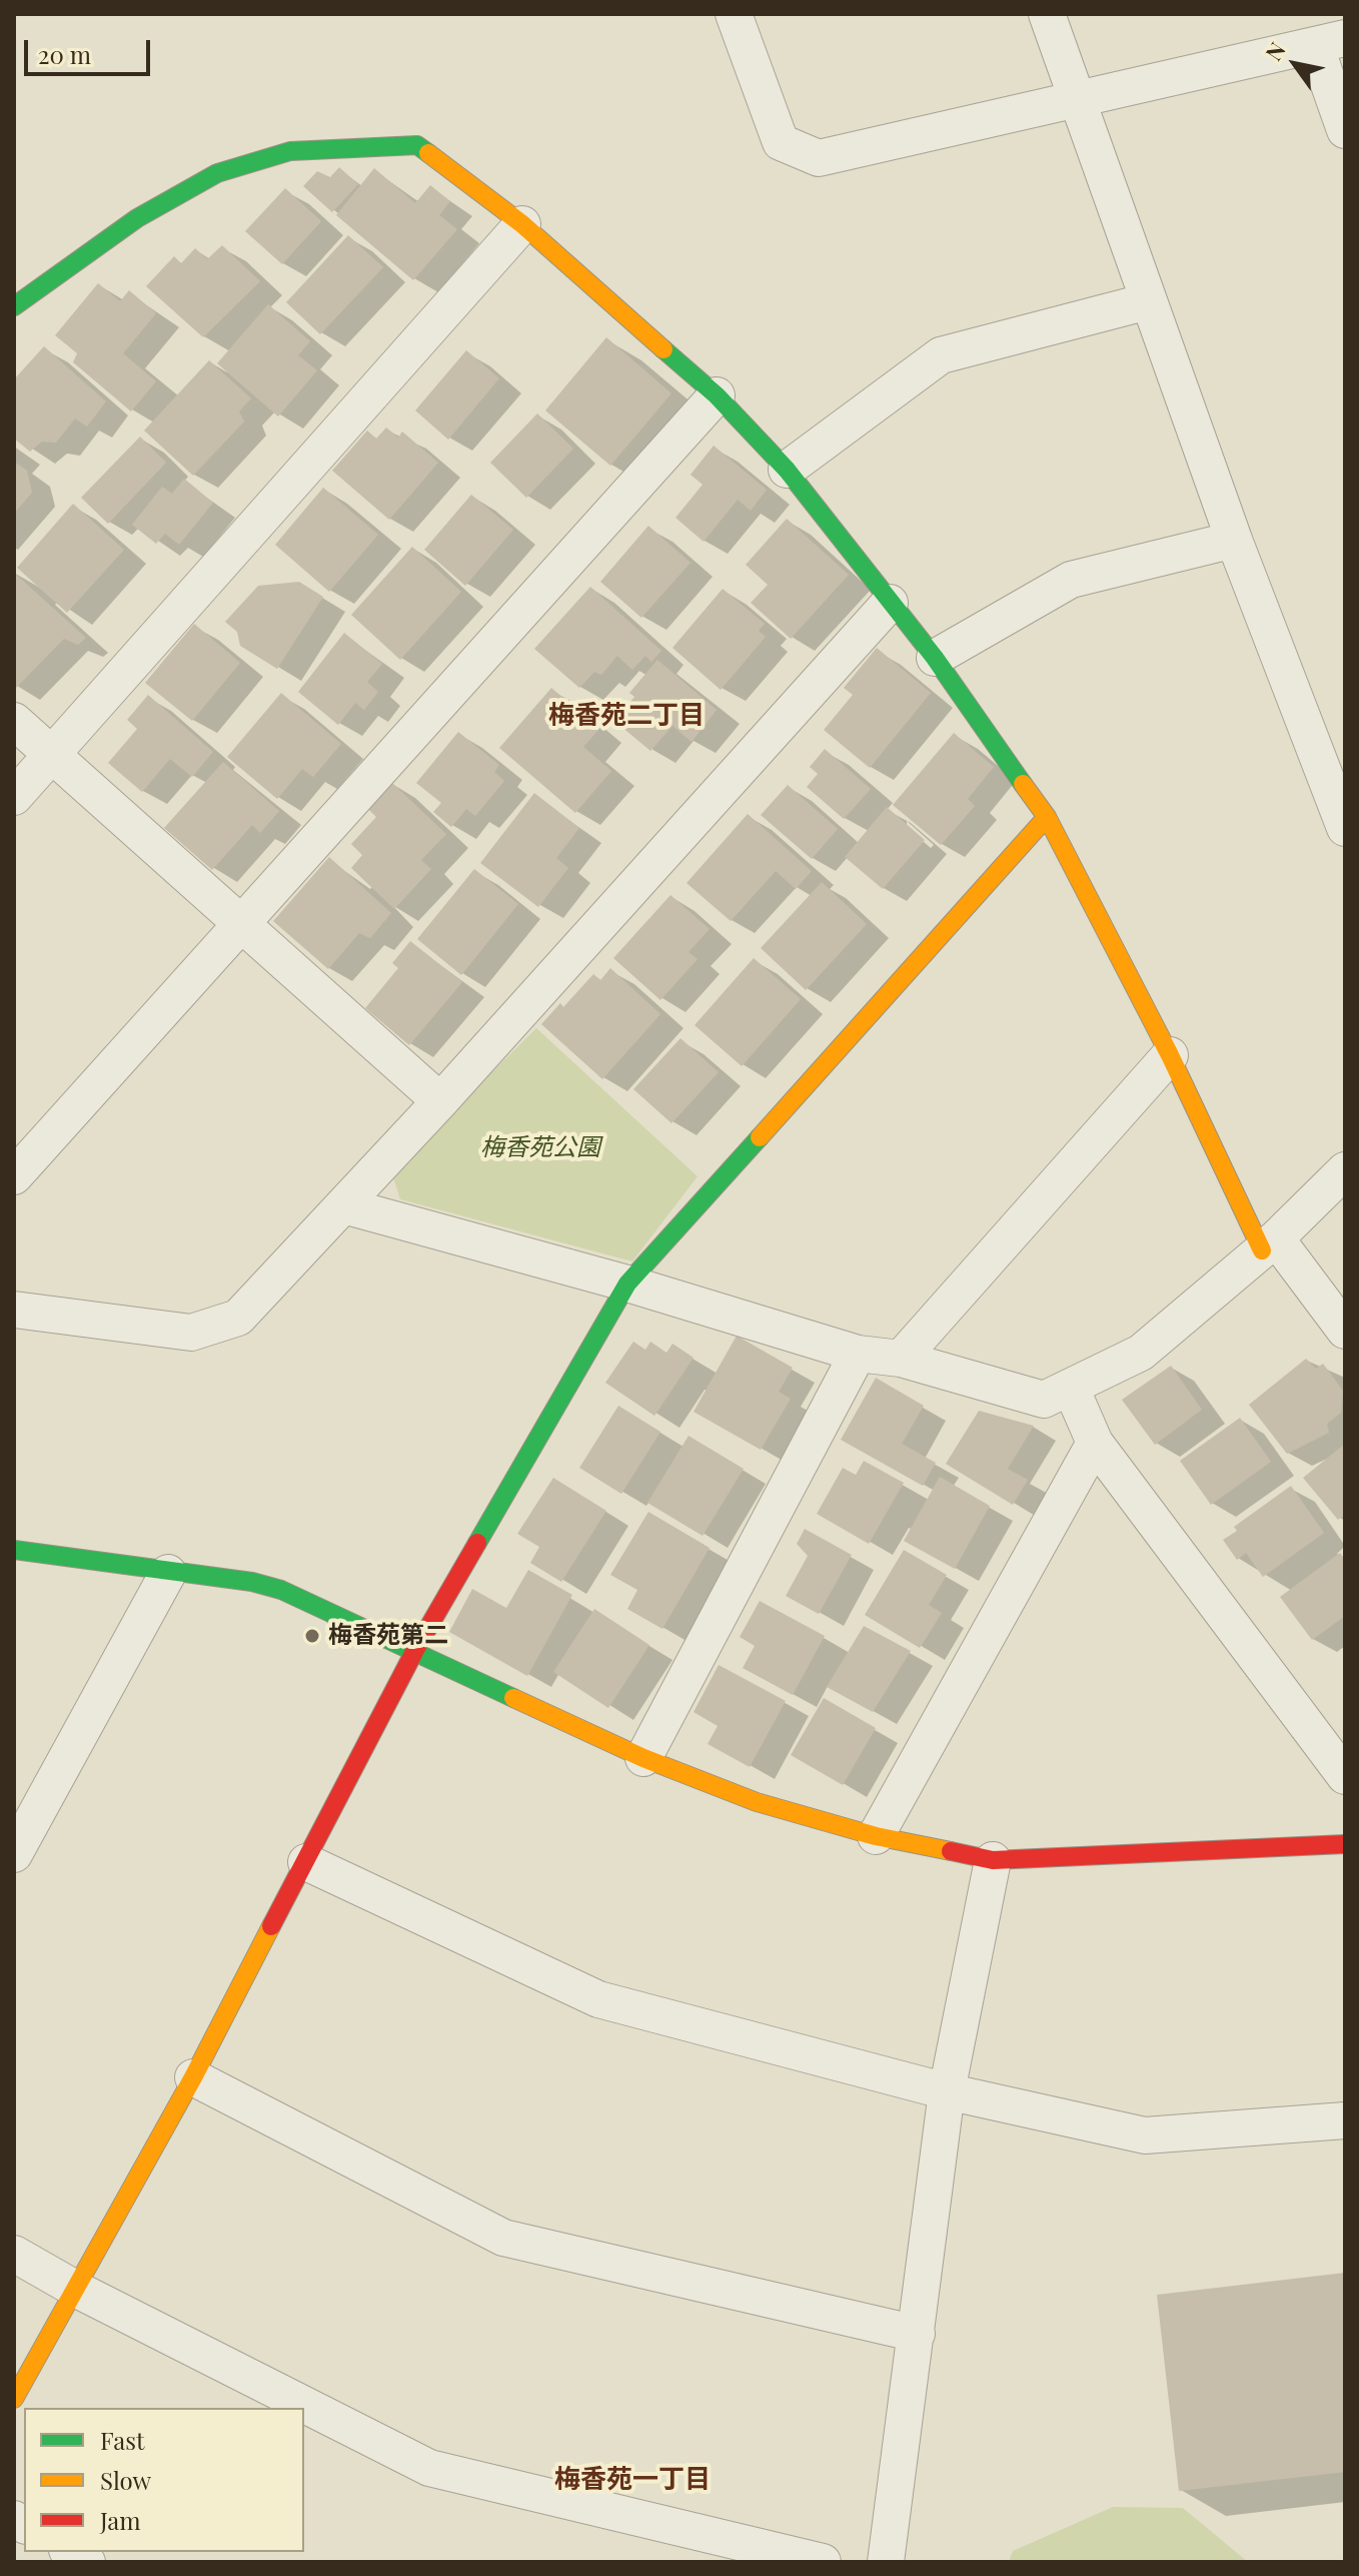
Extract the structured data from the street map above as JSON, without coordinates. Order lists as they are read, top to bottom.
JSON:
{
  "districts": ["梅香苑二丁目", "梅香苑一丁目"],
  "parks": ["梅香苑公園"],
  "places": ["梅香苑第二"],
  "legend": ["Fast", "Slow", "Jam"],
  "scale_bar": "20 m",
  "north": "top left"
}
